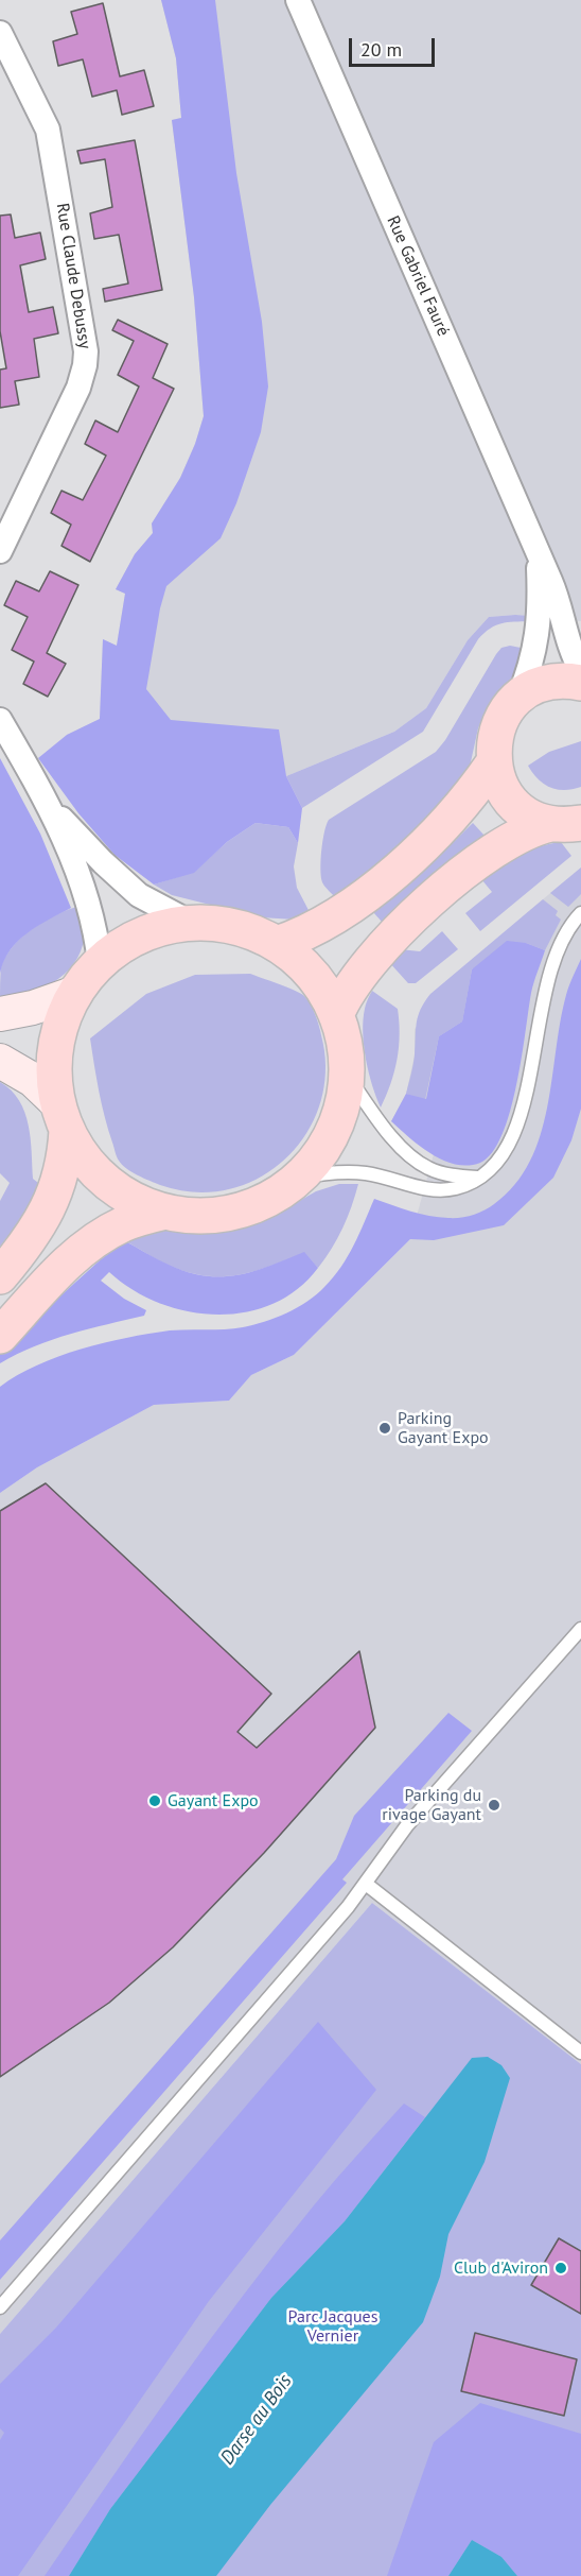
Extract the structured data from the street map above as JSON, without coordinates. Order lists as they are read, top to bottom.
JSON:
{
  "streets": {
    "street": ["Rue Claude Debussy", "Rue Gabriel Fauré"]
  },
  "water": ["Darse au Bois"],
  "parks": ["Parc Jacques Vernier"],
  "places": [
    "Parking Gayant Expo",
    "Gayant Expo",
    "Parking du rivage Gayant",
    "Club d'Aviron"
  ],
  "scale_bar": "20 m"
}
